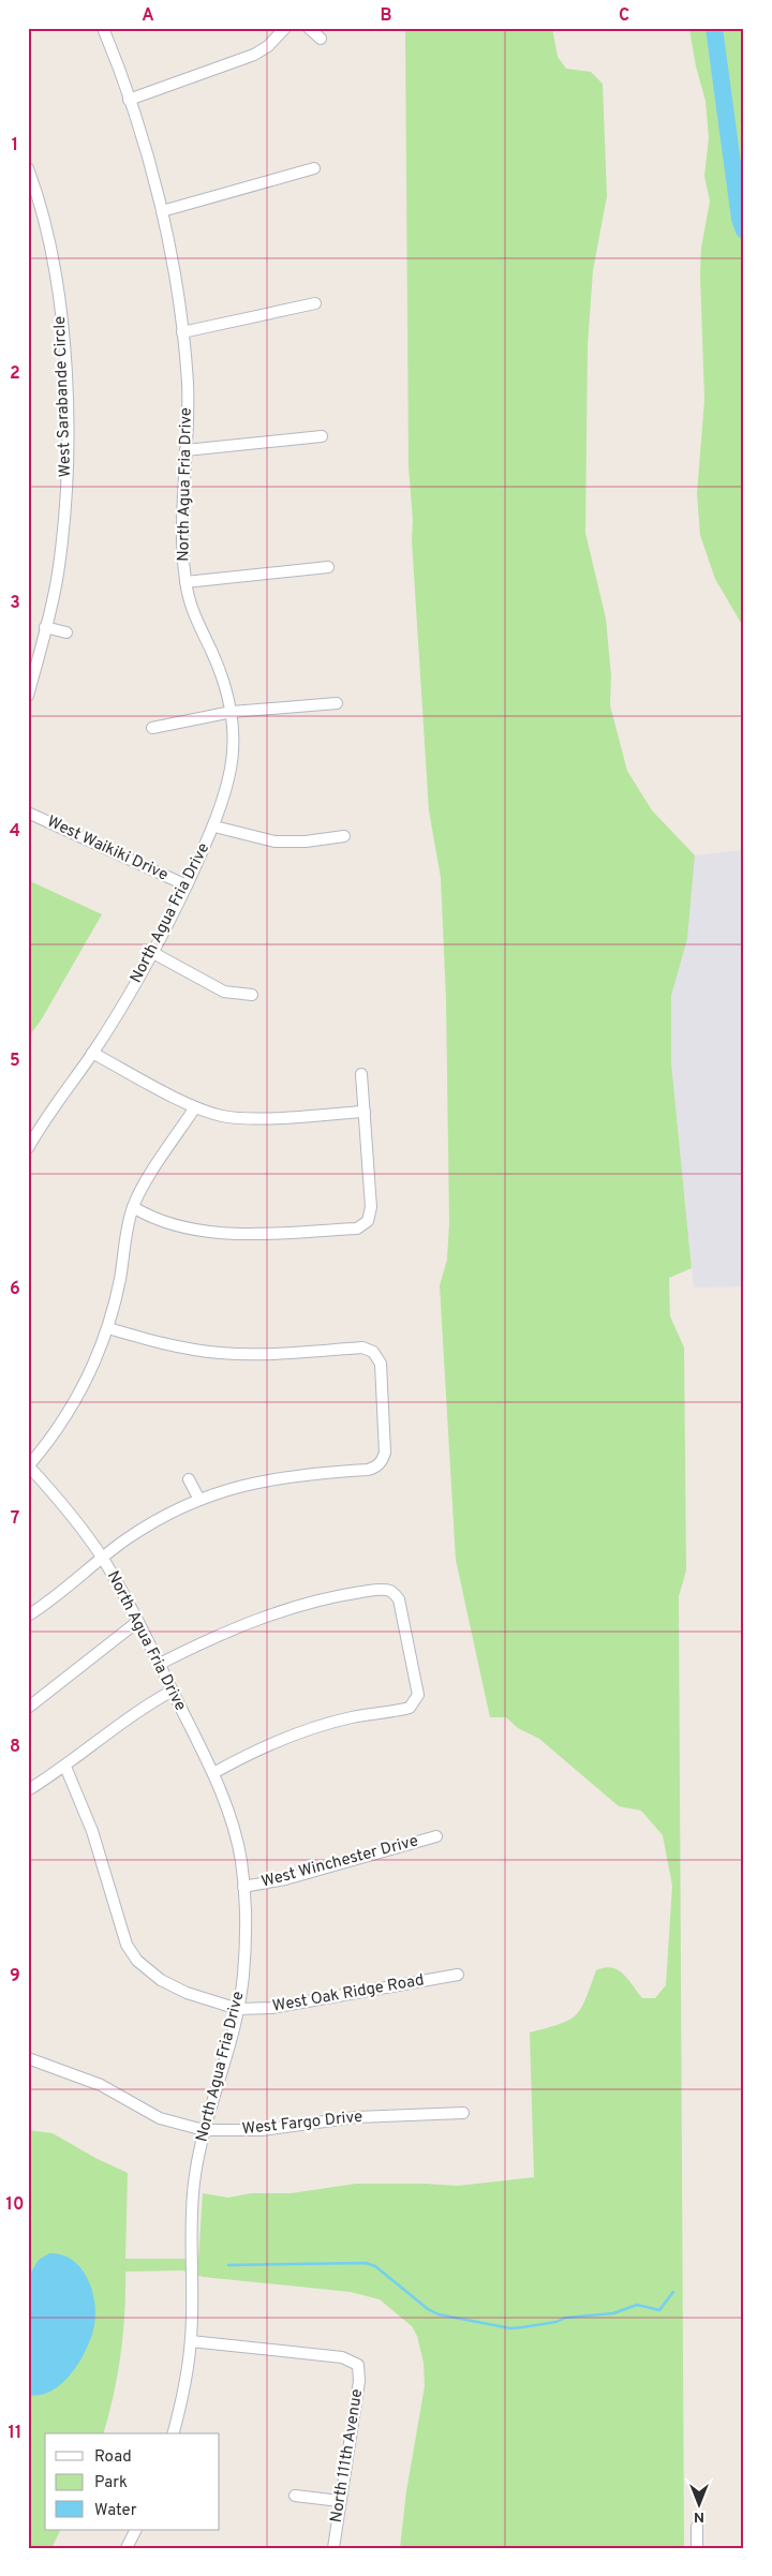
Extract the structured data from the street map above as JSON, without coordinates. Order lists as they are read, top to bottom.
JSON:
{
  "streets": {
    "street": [
      "West Sarabande Circle",
      "North Agua Fria Drive",
      "West Waikiki Drive",
      "West Winchester Drive",
      "West Oak Ridge Road",
      "West Fargo Drive",
      "North 111th Avenue"
    ]
  },
  "crossings": [
    ["North Agua Fria Drive", "West Waikiki Drive"],
    ["North Agua Fria Drive", "West Winchester Drive"],
    ["North Agua Fria Drive", "West Oak Ridge Road"],
    ["North Agua Fria Drive", "West Fargo Drive"],
    ["North Agua Fria Drive", "North 111th Avenue"]
  ],
  "legend": ["Road", "Park", "Water"],
  "north": "bottom",
  "grid": {
    "columns": ["A", "B", "C"],
    "rows": [
      "1",
      "2",
      "3",
      "4",
      "5",
      "6",
      "7",
      "8",
      "9",
      "10",
      "11"
    ]
  }
}
